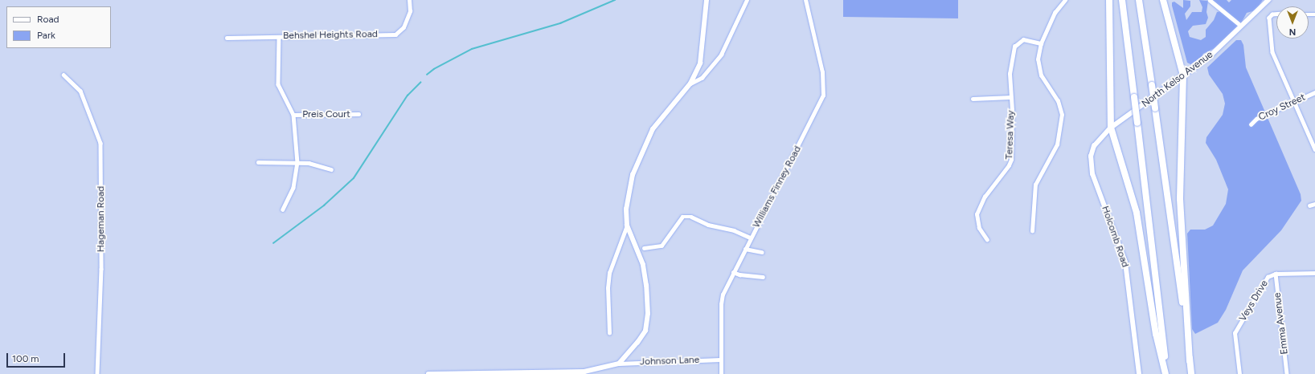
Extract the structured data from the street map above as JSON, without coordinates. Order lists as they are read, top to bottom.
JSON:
{
  "streets": {
    "street": [
      "Behshel Heights Road",
      "North Kelso Avenue",
      "Croy Street",
      "Preis Court",
      "Teresa Way",
      "Williams Finney Road",
      "Hageman Road",
      "Holcomb Road",
      "Veys Drive",
      "Emma Avenue",
      "Johnson Lane"
    ]
  },
  "crossings": [
    ["North Kelso Avenue", "Holcomb Road"],
    ["Williams Finney Road", "Johnson Lane"],
    ["Veys Drive", "Emma Avenue"]
  ],
  "legend": ["Road", "Park"],
  "scale_bar": "100 m",
  "north": "bottom"
}
